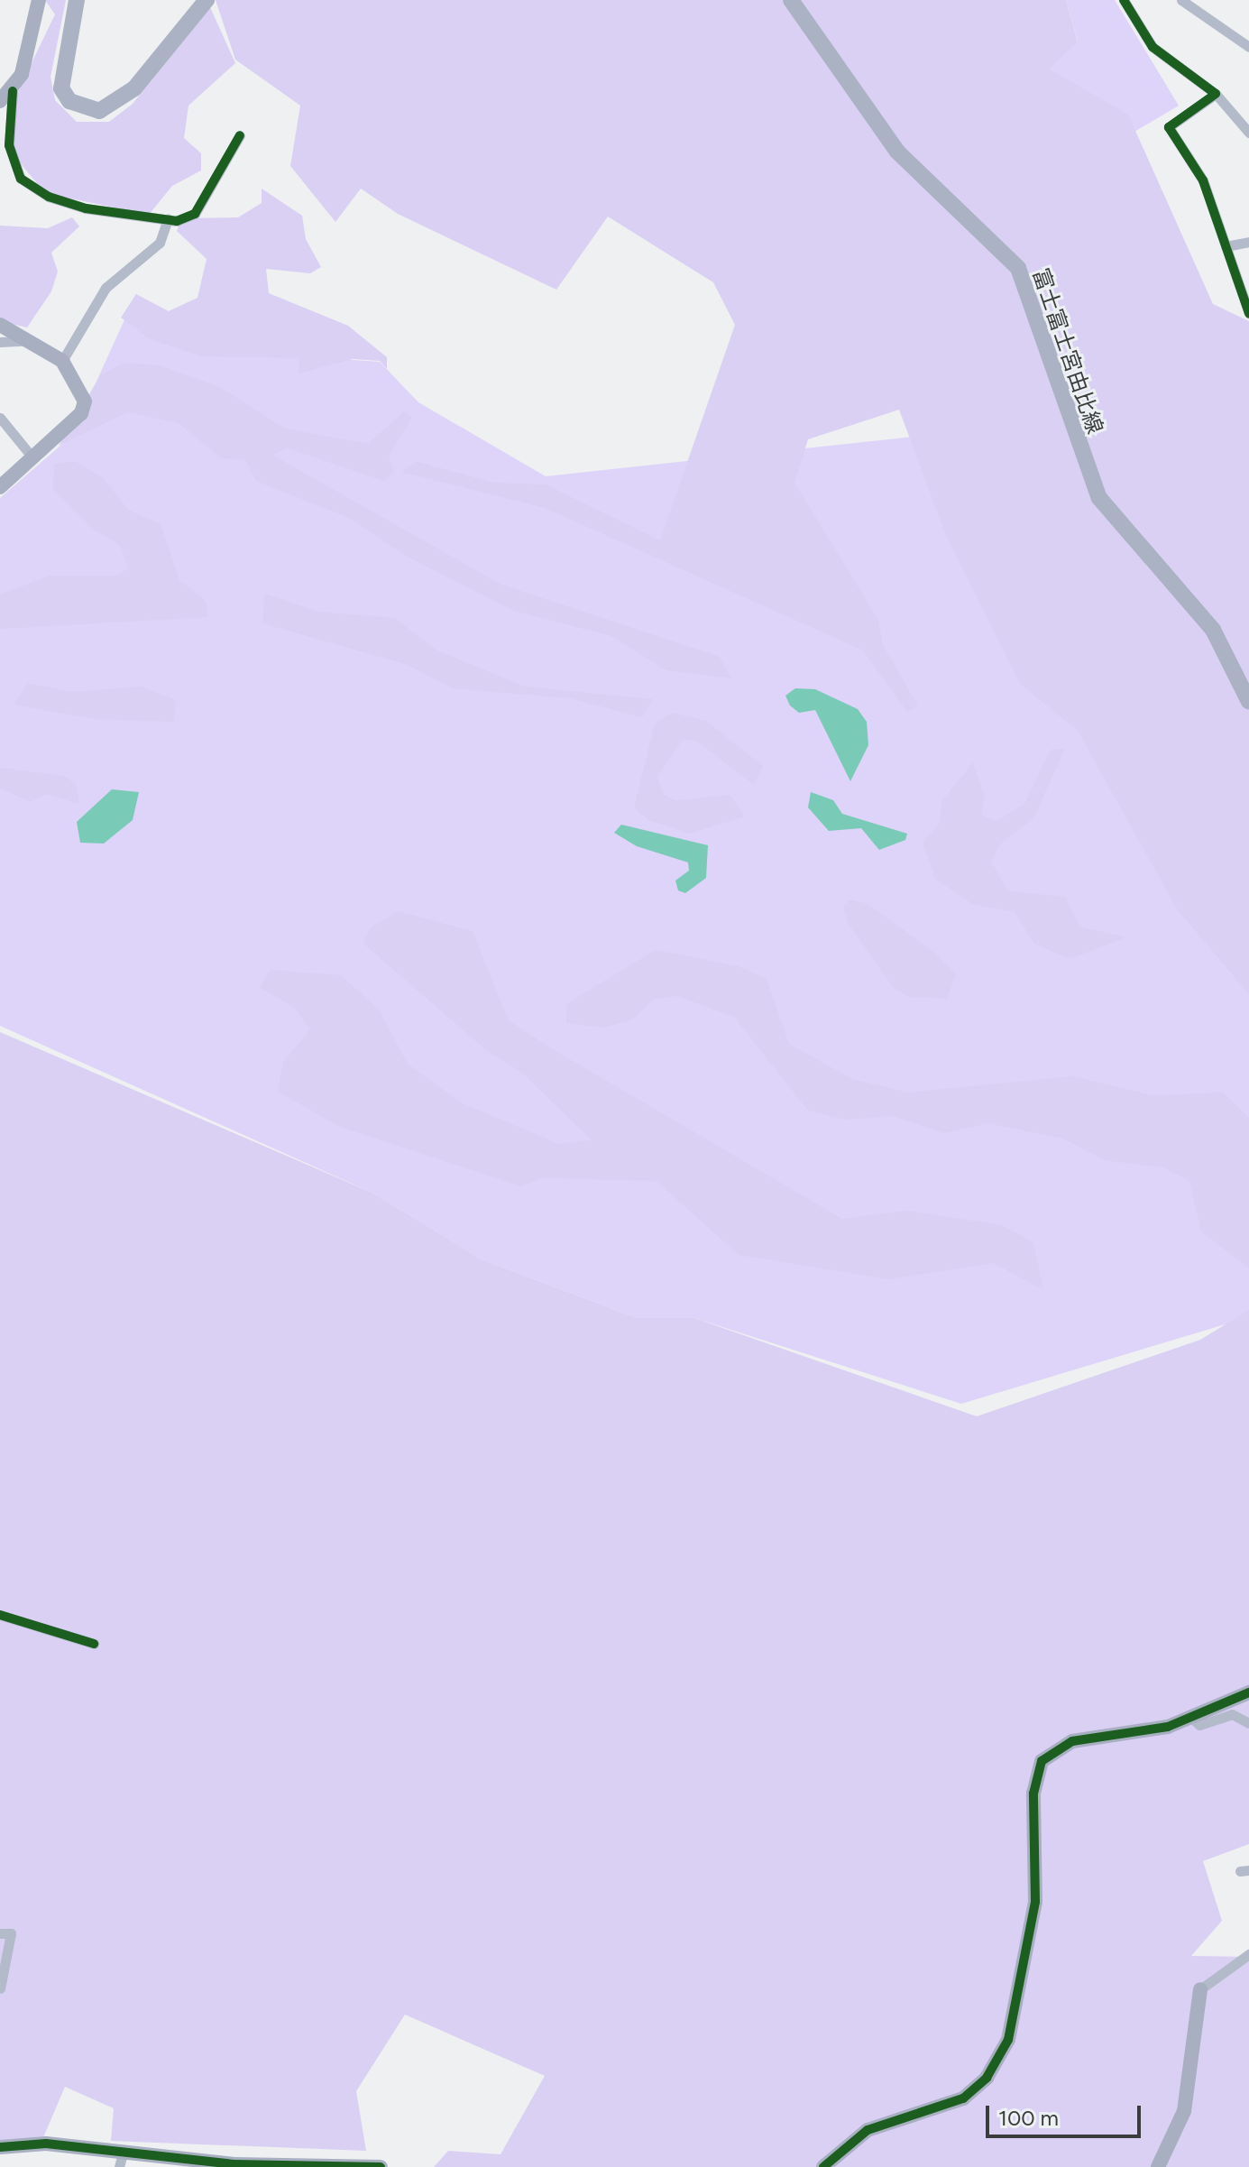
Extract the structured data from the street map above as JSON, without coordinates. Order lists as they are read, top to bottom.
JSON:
{
  "streets": {
    "main road": ["富士富士宮由比線"]
  },
  "scale_bar": "100 m"
}
